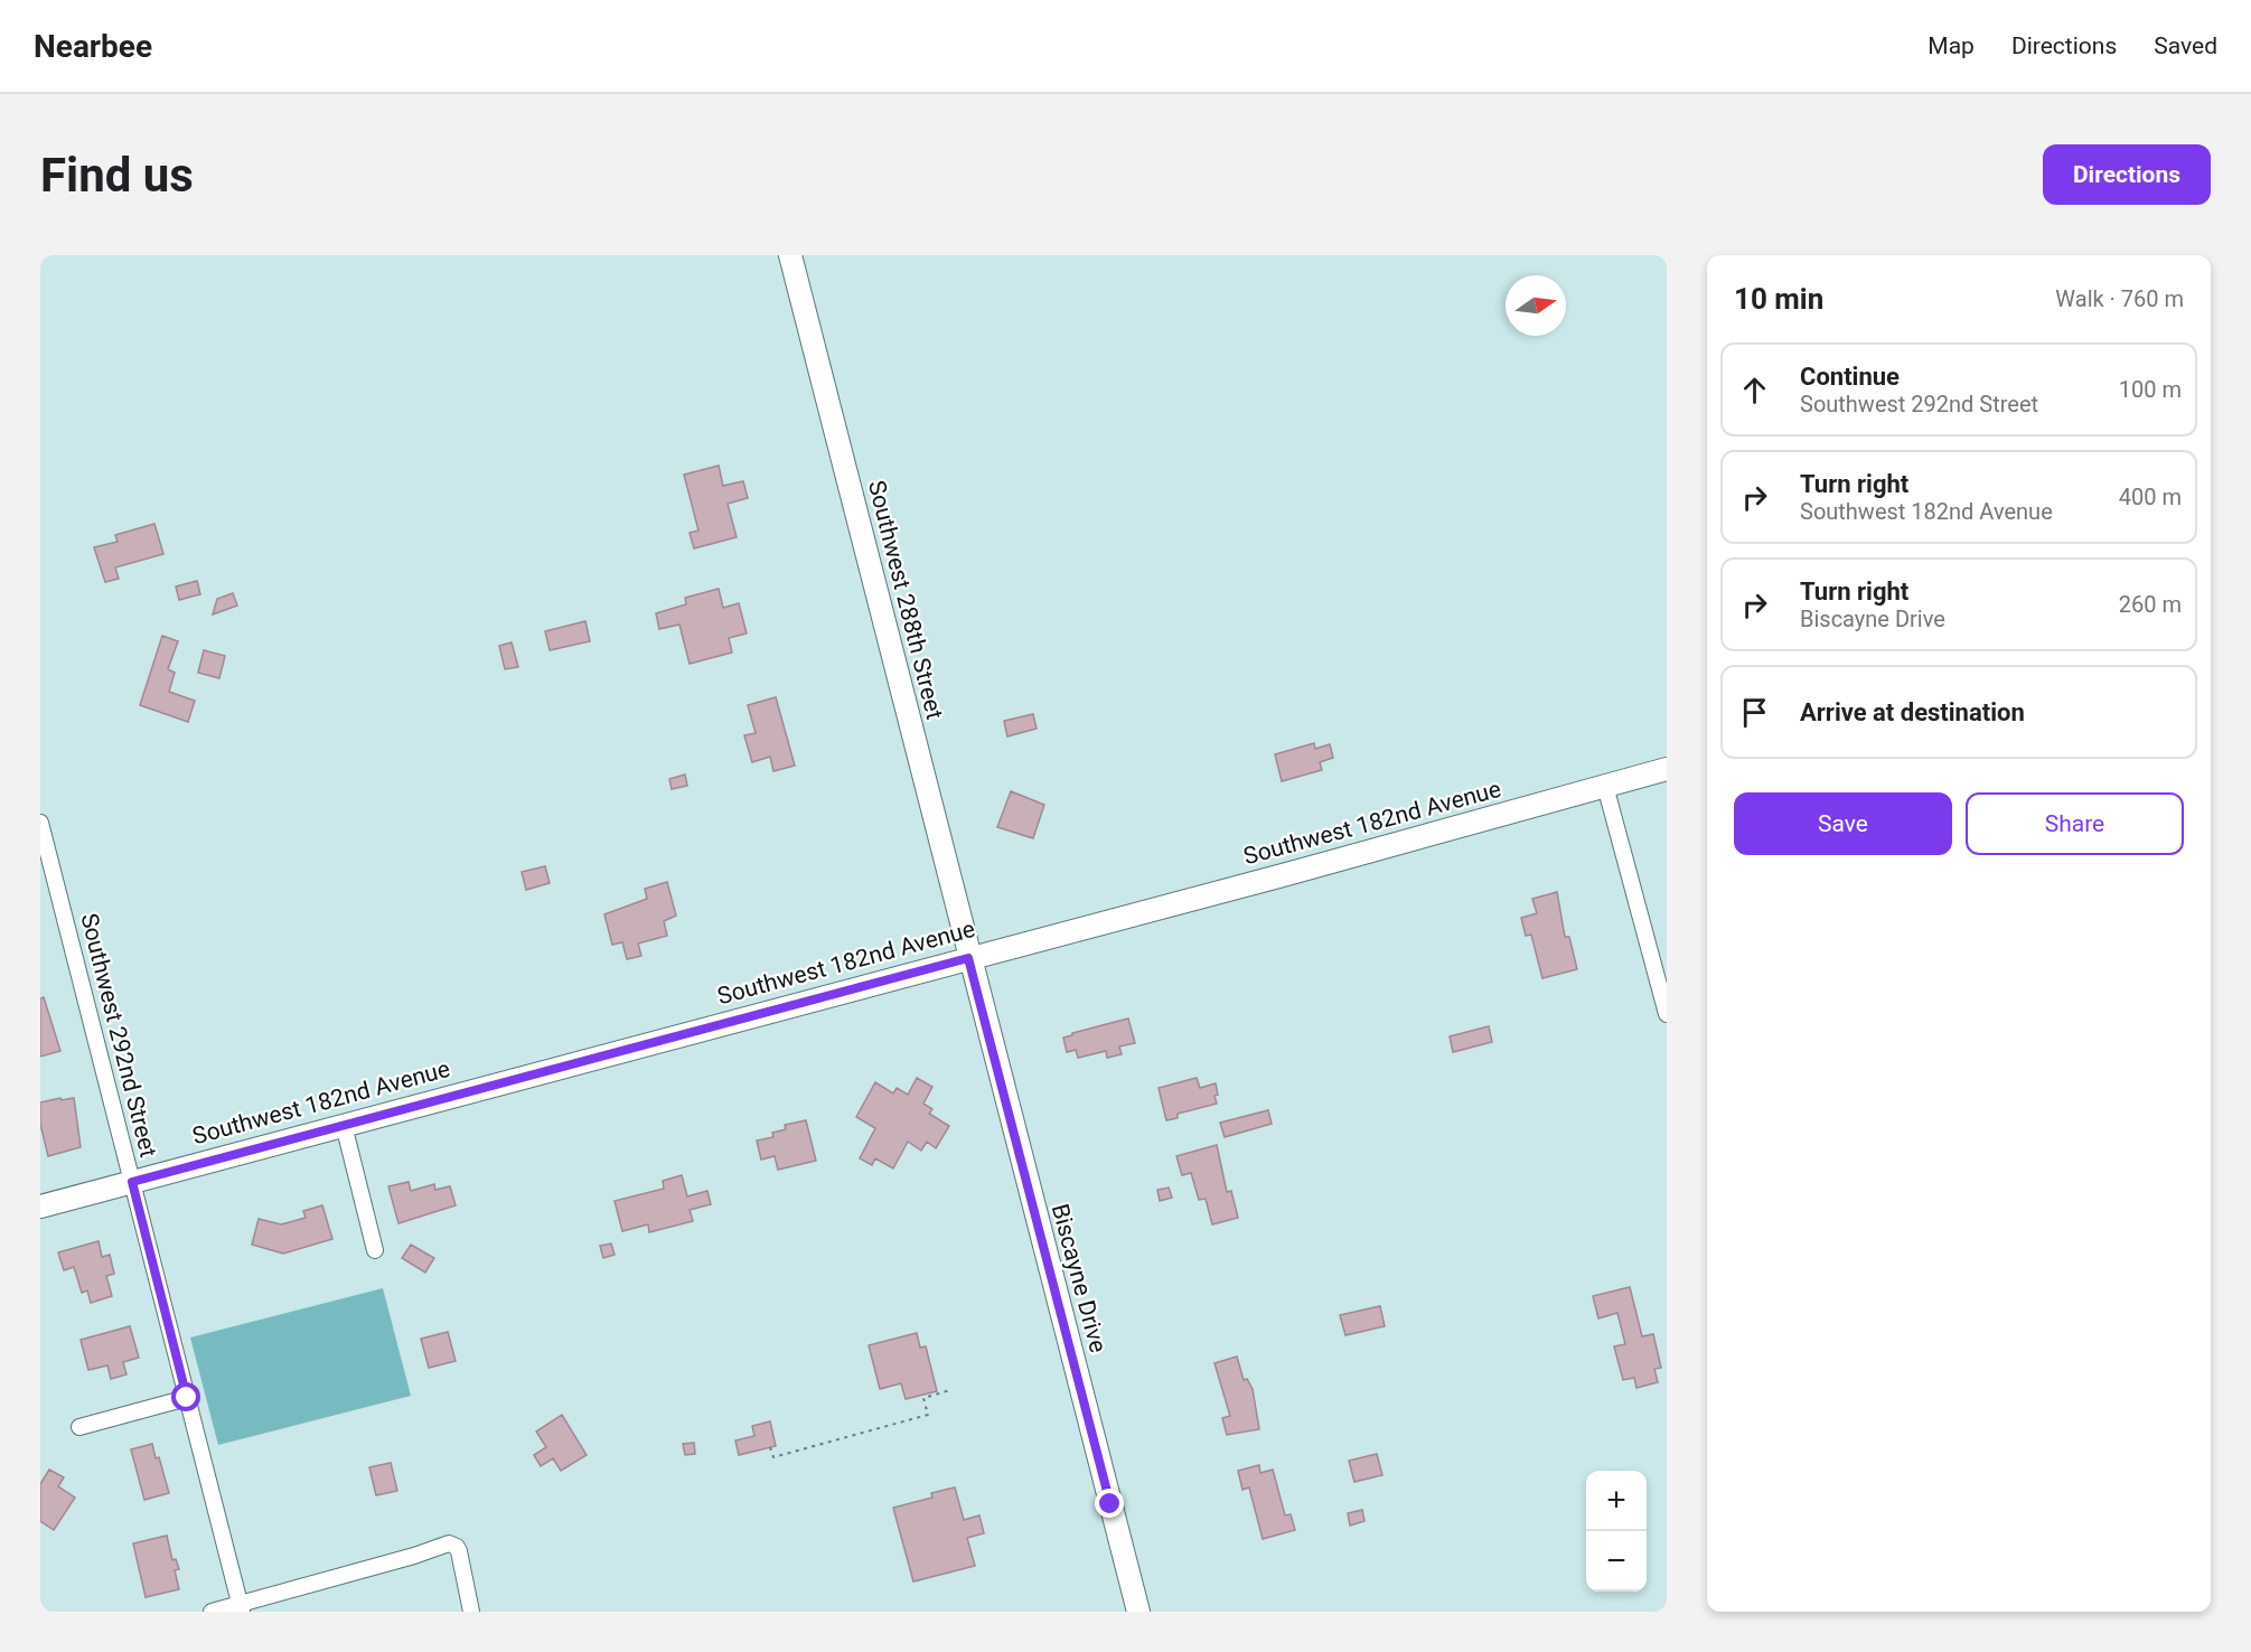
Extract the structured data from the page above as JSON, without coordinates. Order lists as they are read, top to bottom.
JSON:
{
  "streets": {
    "street": [
      "Southwest 288th Street",
      "Southwest 182nd Avenue",
      "Southwest 292nd Street",
      "Biscayne Drive"
    ]
  },
  "crossings": [
    ["Southwest 288th Street", "Southwest 182nd Avenue"],
    ["Southwest 288th Street", "Biscayne Drive"],
    ["Southwest 182nd Avenue", "Southwest 292nd Street"],
    ["Southwest 182nd Avenue", "Biscayne Drive"]
  ],
  "north": "right",
  "page": {
    "header": "Nearbee",
    "nav": ["Map", "Directions", "Saved"],
    "buttons": [
      "Directions",
      ["Save", "Share"]
    ],
    "title": "Find us",
    "heading": ["10 min", "Walk · 760 m"],
    "list": [
      ["Continue", "Southwest 292nd Street", "100 m"],
      ["Turn right", "Southwest 182nd Avenue", "400 m"],
      ["Turn right", "Biscayne Drive", "260 m"],
      "Arrive at destination"
    ],
    "map_buttons": ["+", "−"]
  }
}
